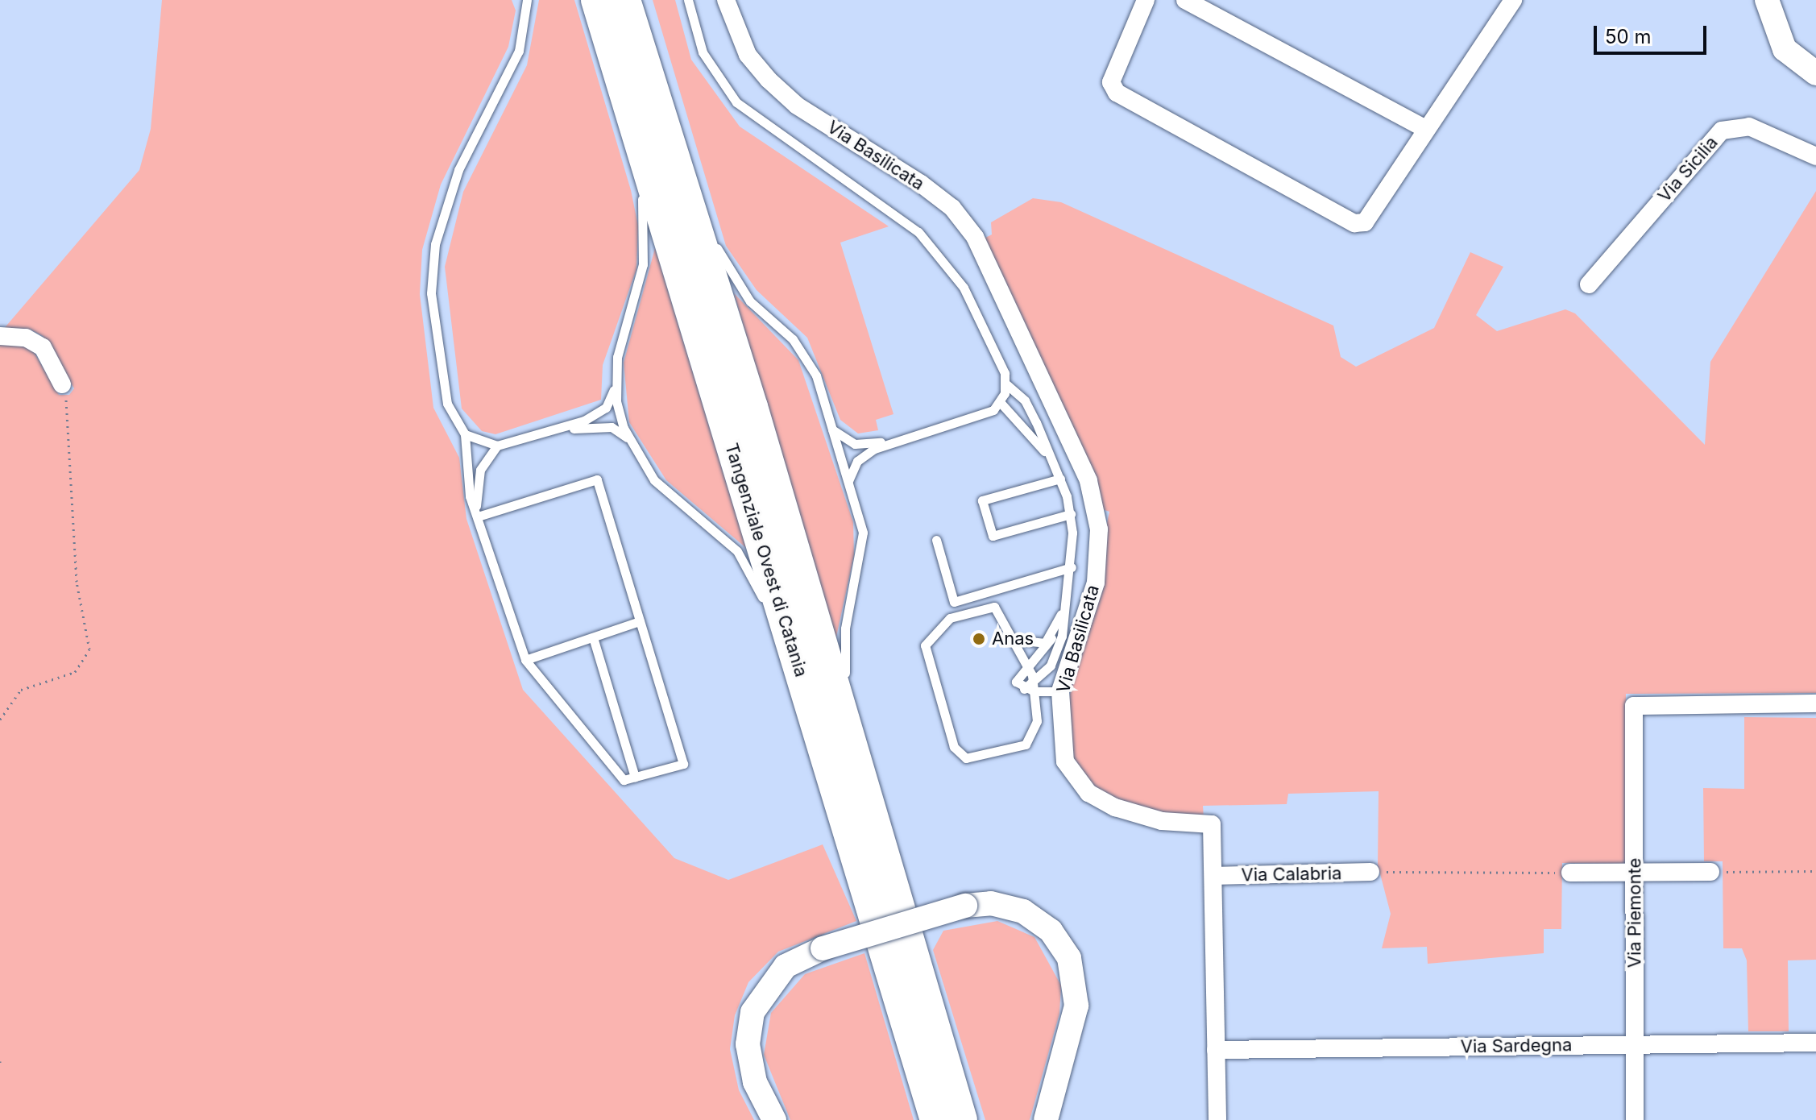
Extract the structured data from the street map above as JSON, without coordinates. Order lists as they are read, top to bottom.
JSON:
{
  "streets": {
    "highway": ["Tangenziale Ovest di Catania"],
    "street": [
      "Via Basilicata",
      "Via Sicilia",
      "Via Calabria",
      "Via Piemonte",
      "Via Sardegna"
    ]
  },
  "crossings": [
    ["Via Basilicata", "Via Calabria"],
    ["Via Basilicata", "Via Sardegna"],
    ["Via Piemonte", "Via Sardegna"]
  ],
  "places": ["Anas"],
  "scale_bar": "50 m"
}
